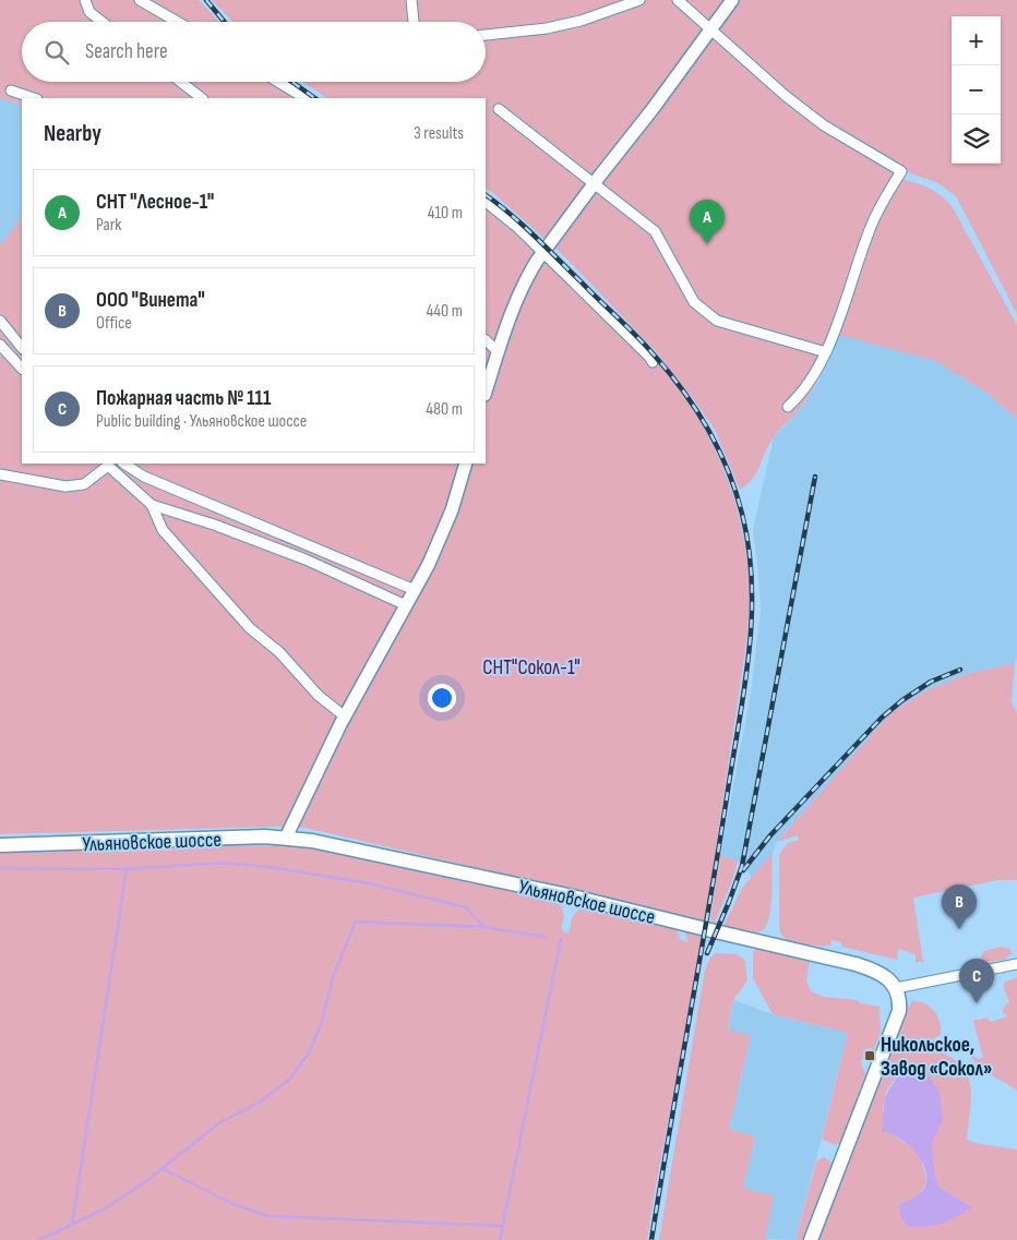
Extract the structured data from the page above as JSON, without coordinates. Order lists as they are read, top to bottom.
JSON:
{
  "streets": {
    "main road": ["Ульяновское шоссе"]
  },
  "parks": ["СНТ\"Сокол-1\""],
  "places": {
    "transit": ["Никольское, Завод «Сокол»"]
  },
  "page": {
    "map_buttons": ["+", "−"],
    "search": "Search here",
    "heading": ["Nearby", "3 results"],
    "list": [
      {
        "mark": "A",
        "name": "СНТ \"Лесное-1\"",
        "note": "Park",
        "value": "410 m"
      },
      {
        "mark": "B",
        "name": "ООО \"Винета\"",
        "note": "Office",
        "value": "440 m"
      },
      {
        "mark": "C",
        "name": "Пожарная часть № 111",
        "note": "Public building · Ульяновское шоссе",
        "value": "480 m"
      }
    ],
    "pins": ["A", "B", "C"]
  }
}
